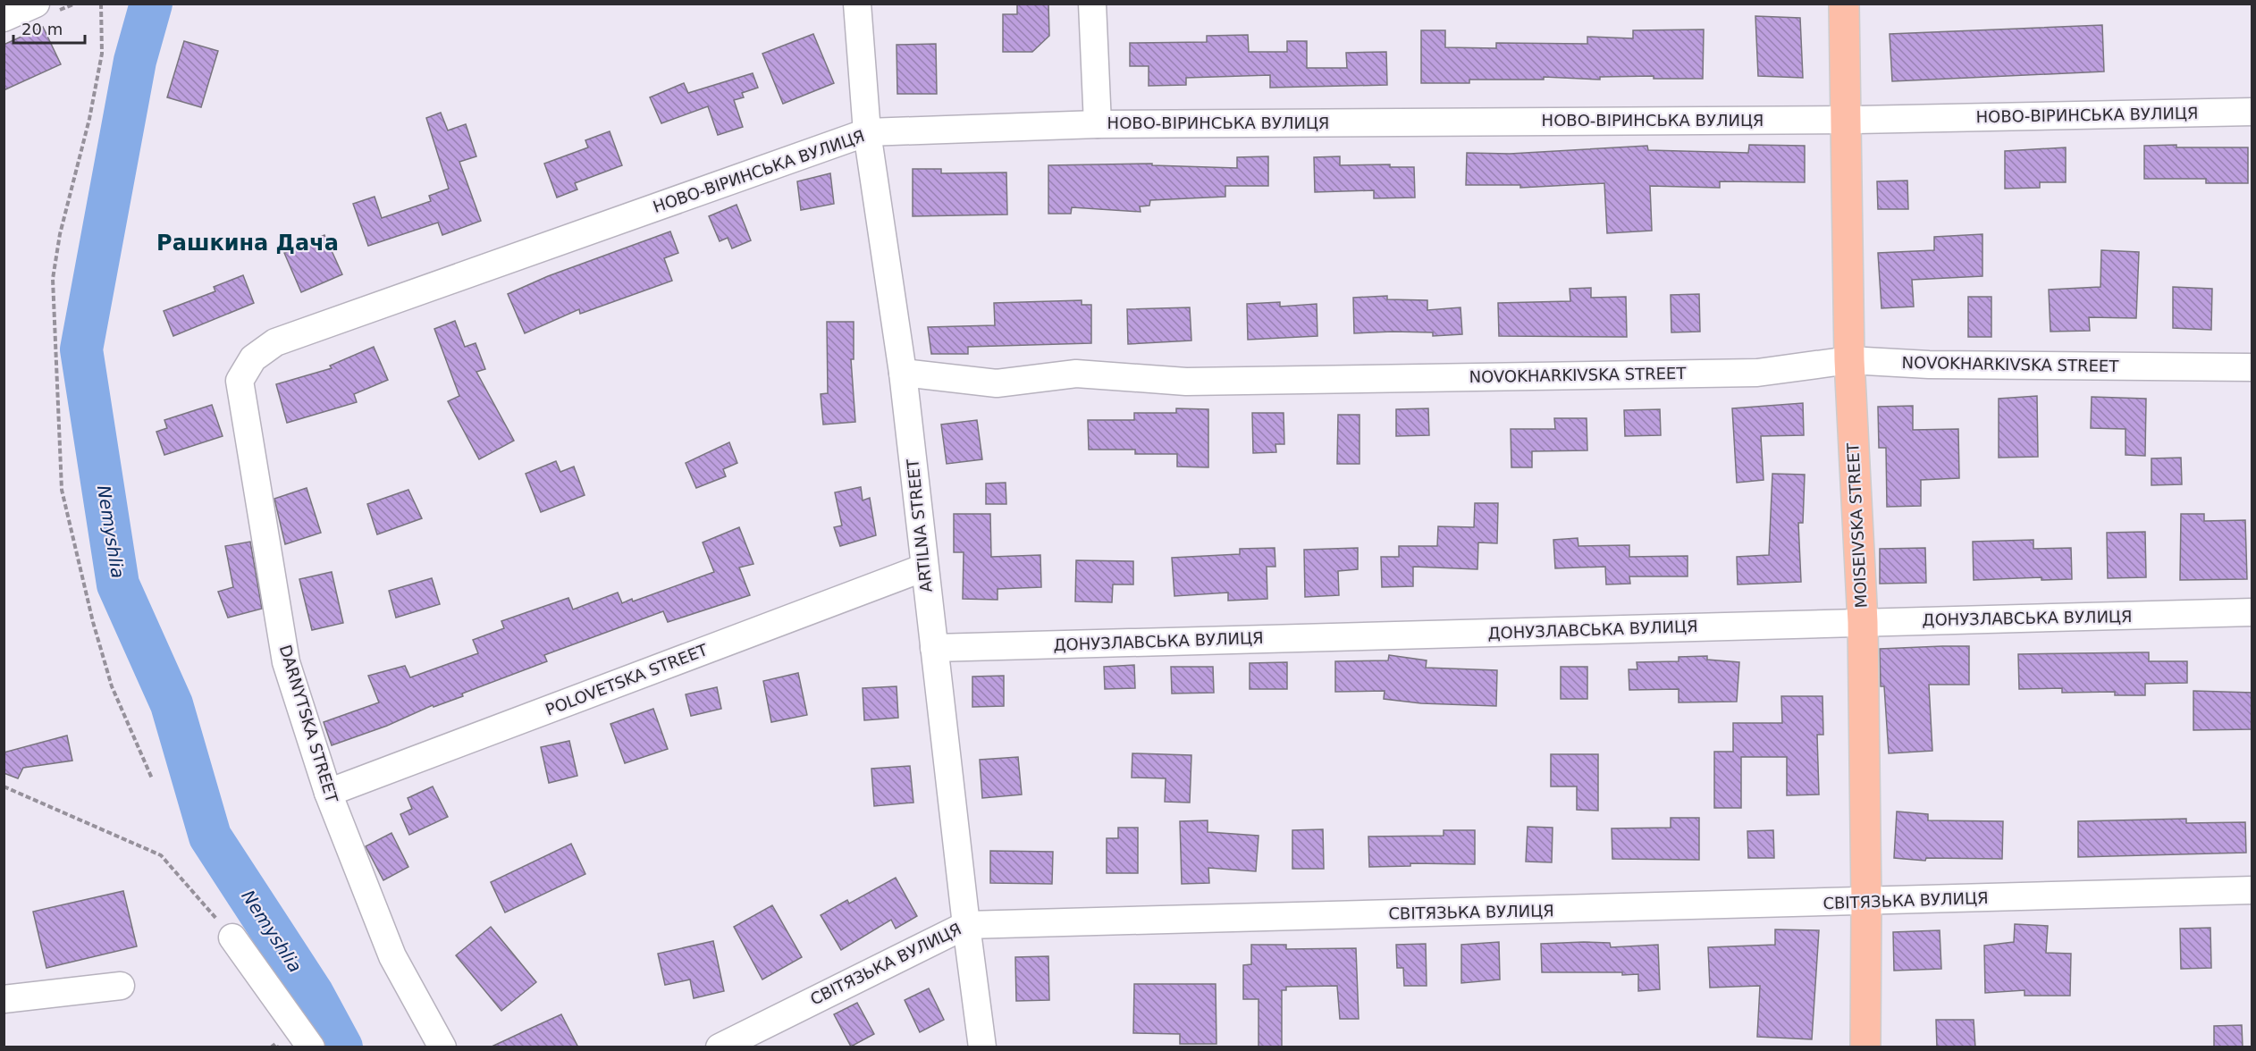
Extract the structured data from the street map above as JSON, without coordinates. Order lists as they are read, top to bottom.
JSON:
{
  "streets": {
    "main road": ["MOISEIVSKA STREET"],
    "street": [
      "НОВО-ВІРИНСЬКА ВУЛИЦЯ",
      "NOVOKHARKIVSKA STREET",
      "ARTILNA STREET",
      "ДОНУЗЛАВСЬКА ВУЛИЦЯ",
      "POLOVETSKA STREET",
      "DARNYTSKA STREET",
      "СВІТЯЗЬКА ВУЛИЦЯ"
    ]
  },
  "crossings": [
    ["НОВО-ВІРИНСЬКА ВУЛИЦЯ", "ARTILNA STREET"],
    ["НОВО-ВІРИНСЬКА ВУЛИЦЯ", "MOISEIVSKA STREET"],
    ["НОВО-ВІРИНСЬКА ВУЛИЦЯ", "DARNYTSKA STREET"],
    ["NOVOKHARKIVSKA STREET", "ARTILNA STREET"],
    ["NOVOKHARKIVSKA STREET", "MOISEIVSKA STREET"],
    ["ARTILNA STREET", "ДОНУЗЛАВСЬКА ВУЛИЦЯ"],
    ["ARTILNA STREET", "POLOVETSKA STREET"],
    ["ARTILNA STREET", "СВІТЯЗЬКА ВУЛИЦЯ"],
    ["MOISEIVSKA STREET", "ДОНУЗЛАВСЬКА ВУЛИЦЯ"],
    ["MOISEIVSKA STREET", "СВІТЯЗЬКА ВУЛИЦЯ"],
    ["POLOVETSKA STREET", "DARNYTSKA STREET"]
  ],
  "districts": ["Рашкина Дача"],
  "water": ["Nemyshlia"],
  "scale_bar": "20 m"
}
